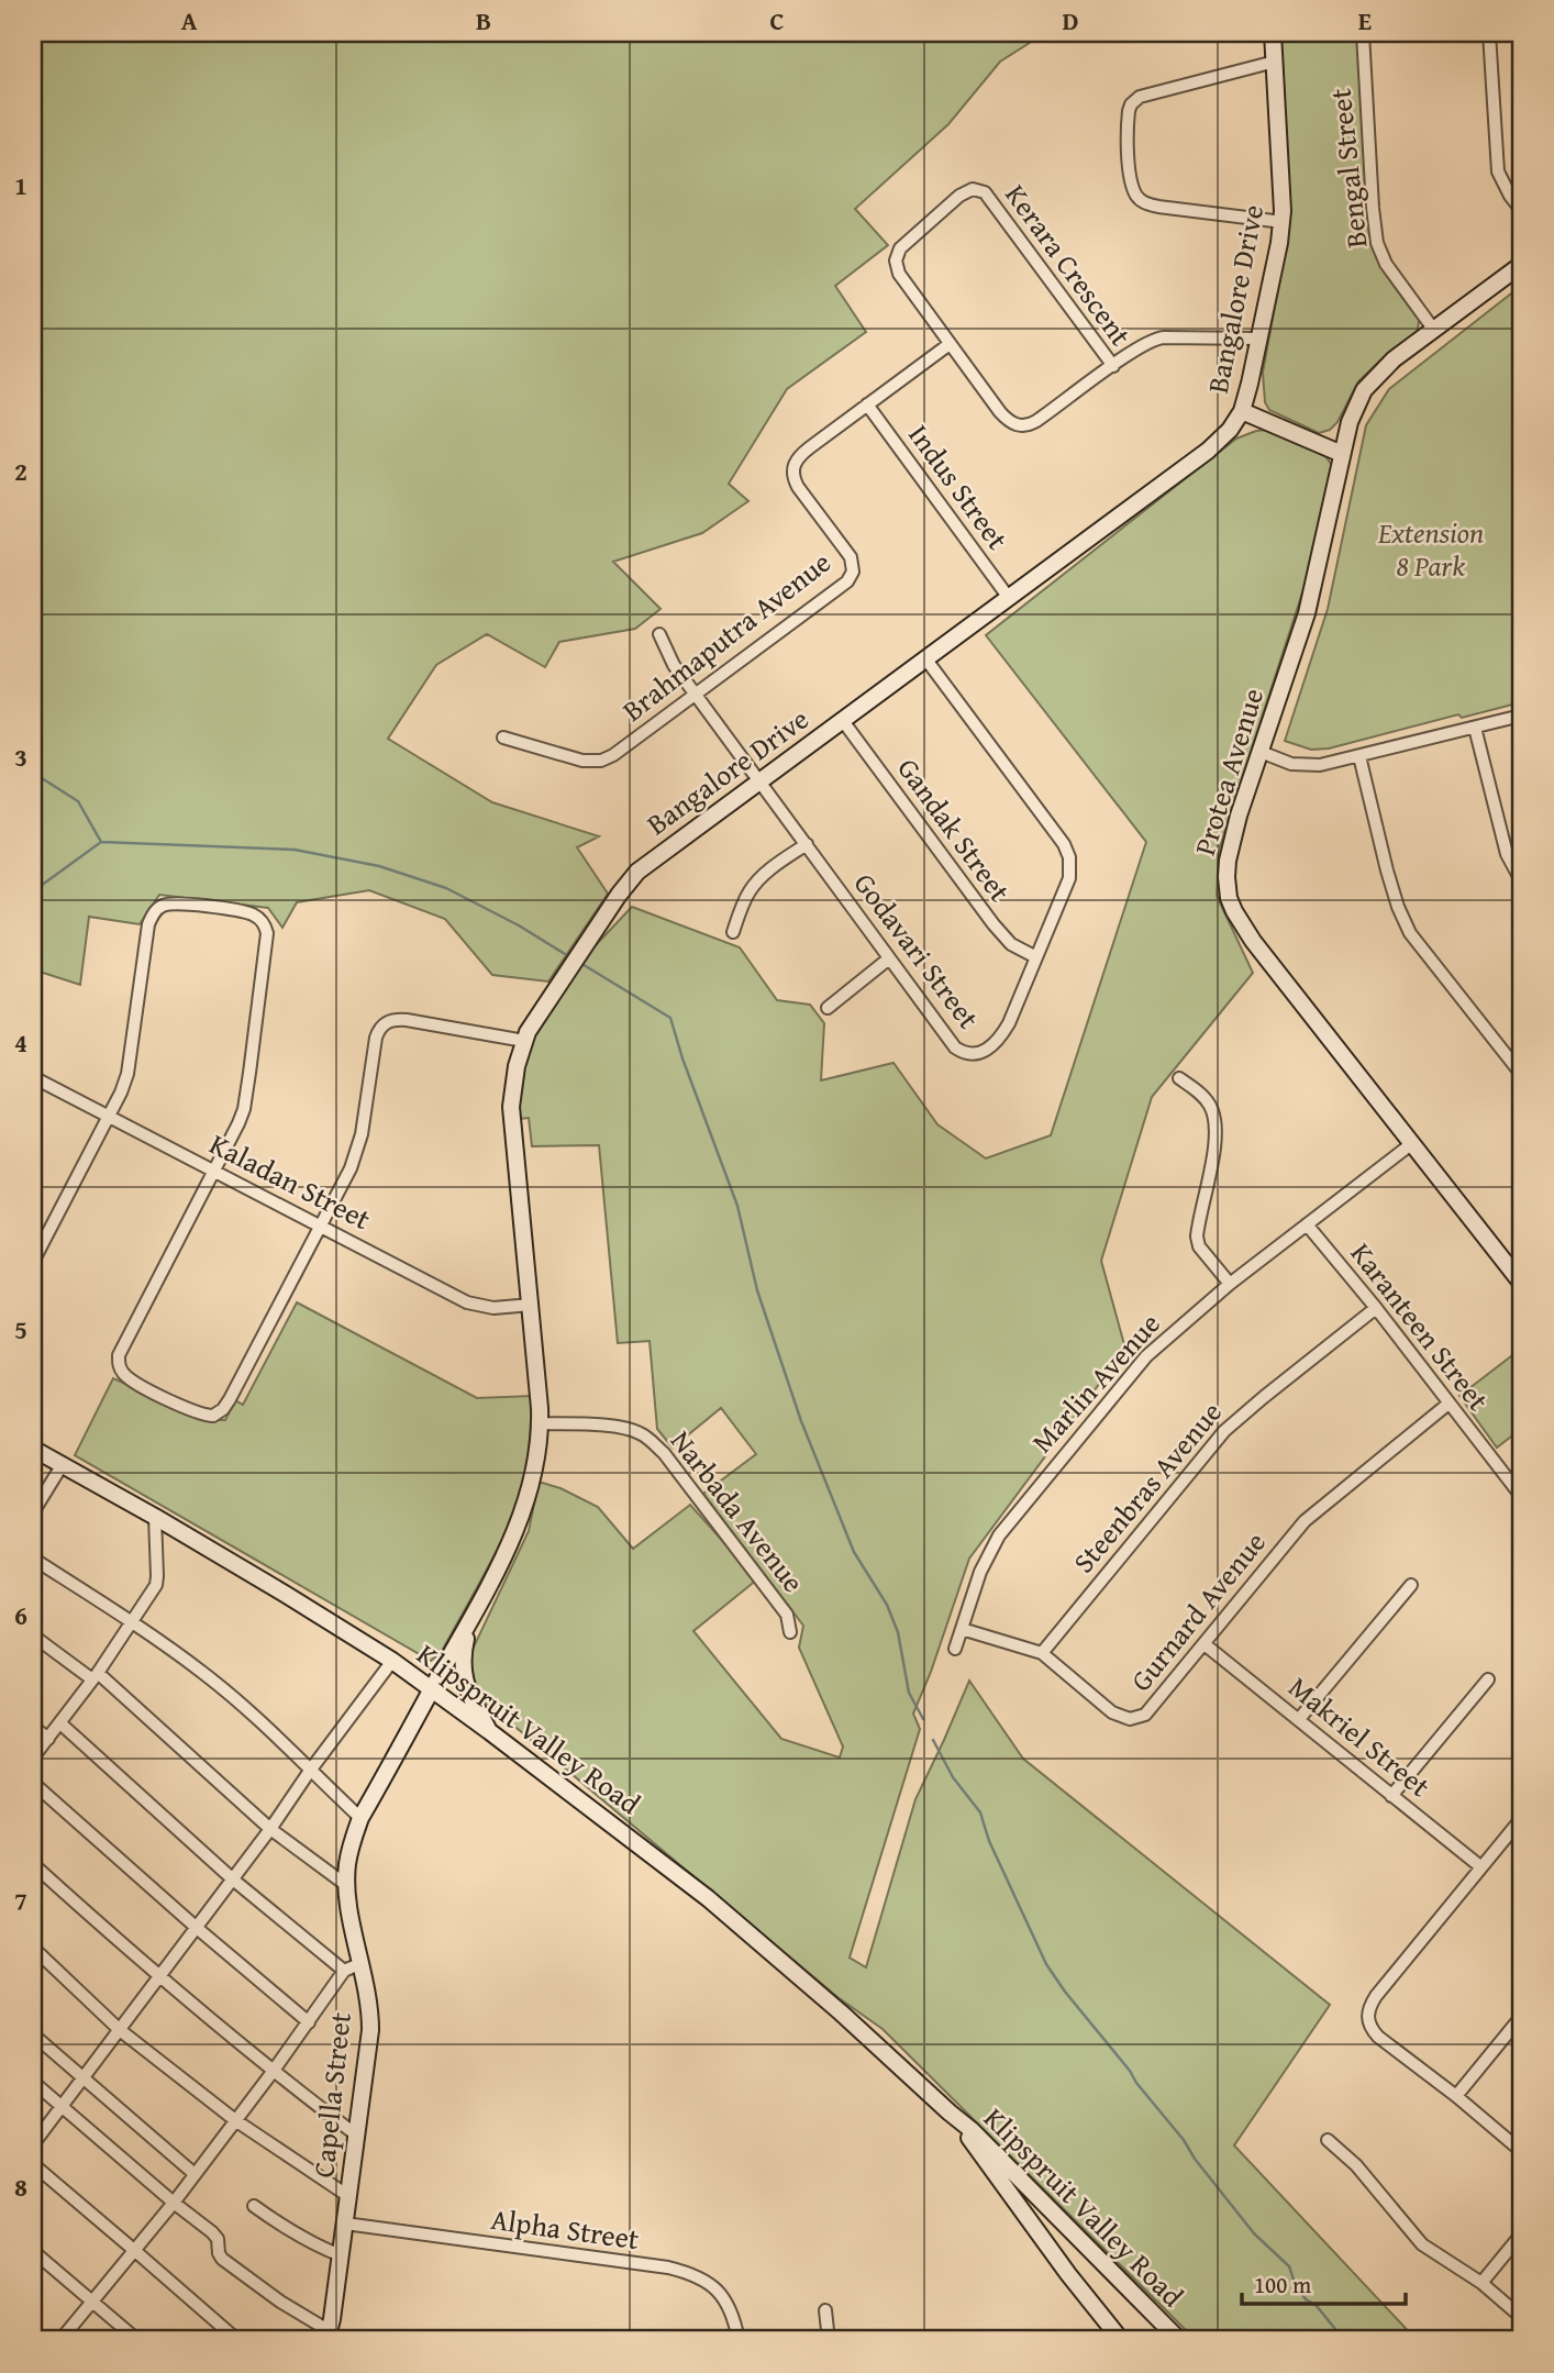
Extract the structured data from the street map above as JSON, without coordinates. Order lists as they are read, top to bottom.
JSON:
{
  "streets": {
    "street": [
      "Bengal Street",
      "Kerara Crescent",
      "Bangalore Drive",
      "Indus Street",
      "Brahmaputra Avenue",
      "Protea Avenue",
      "Gandak Street",
      "Godavari Street",
      "Kaladan Street",
      "Karanteen Street",
      "Marlin Avenue",
      "Steenbras Avenue",
      "Narbada Avenue",
      "Gurnard Avenue",
      "Klipspruit Valley Road",
      "Makriel Street",
      "Capella Street",
      "Alpha Street"
    ]
  },
  "crossings": [
    ["Bengal Street", "Protea Avenue"],
    ["Kerara Crescent", "Brahmaputra Avenue"],
    ["Bangalore Drive", "Indus Street"],
    ["Bangalore Drive", "Gandak Street"],
    ["Bangalore Drive", "Godavari Street"],
    ["Bangalore Drive", "Kaladan Street"],
    ["Bangalore Drive", "Narbada Avenue"],
    ["Bangalore Drive", "Klipspruit Valley Road"],
    ["Bangalore Drive", "Capella Street"],
    ["Indus Street", "Brahmaputra Avenue"],
    ["Brahmaputra Avenue", "Godavari Street"],
    ["Protea Avenue", "Marlin Avenue"],
    ["Gandak Street", "Godavari Street"],
    ["Karanteen Street", "Marlin Avenue"],
    ["Karanteen Street", "Steenbras Avenue"],
    ["Karanteen Street", "Gurnard Avenue"],
    ["Marlin Avenue", "Gurnard Avenue"],
    ["Steenbras Avenue", "Gurnard Avenue"],
    ["Gurnard Avenue", "Makriel Street"],
    ["Klipspruit Valley Road", "Capella Street"],
    ["Capella Street", "Alpha Street"]
  ],
  "parks": ["Extension 8 Park"],
  "scale_bar": "100 m",
  "grid": {
    "columns": [
      "A",
      "B",
      "C",
      "D",
      "E"
    ],
    "rows": [
      "1",
      "2",
      "3",
      "4",
      "5",
      "6",
      "7",
      "8"
    ]
  }
}
